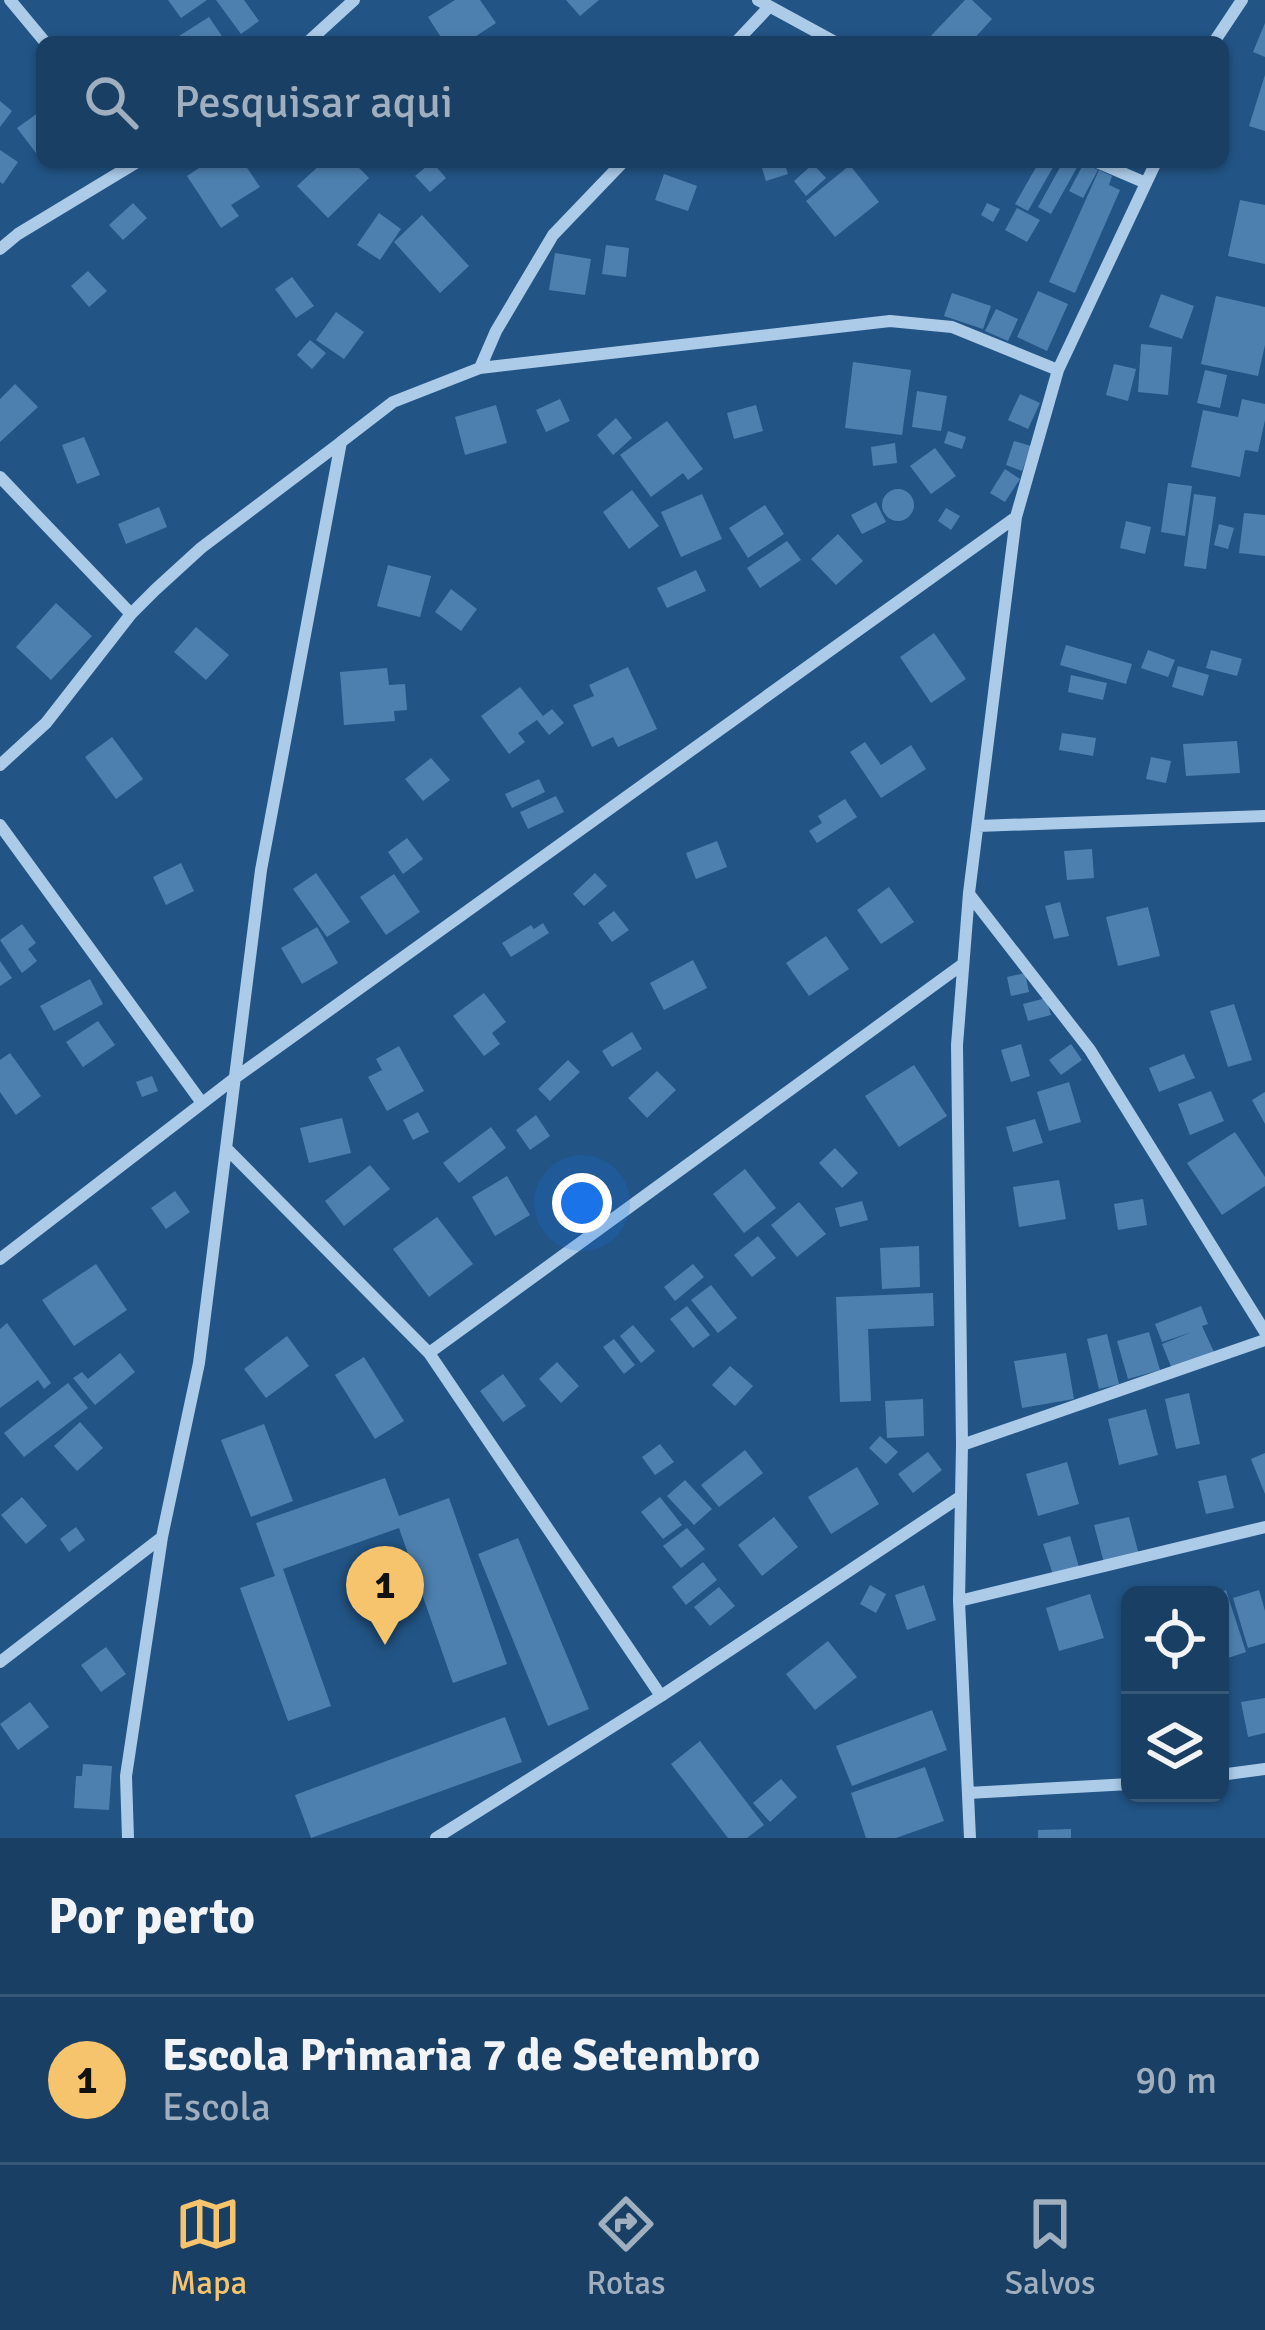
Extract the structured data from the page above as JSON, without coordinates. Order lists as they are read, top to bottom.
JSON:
{
  "page": {
    "search": "Pesquisar aqui",
    "pins": "1",
    "heading": "Por perto",
    "list": [
      {
        "mark": "1",
        "name": "Escola Primaria 7 de Setembro",
        "note": "Escola",
        "value": "90 m"
      }
    ],
    "nav": ["Mapa", "Rotas", "Salvos"]
  }
}
